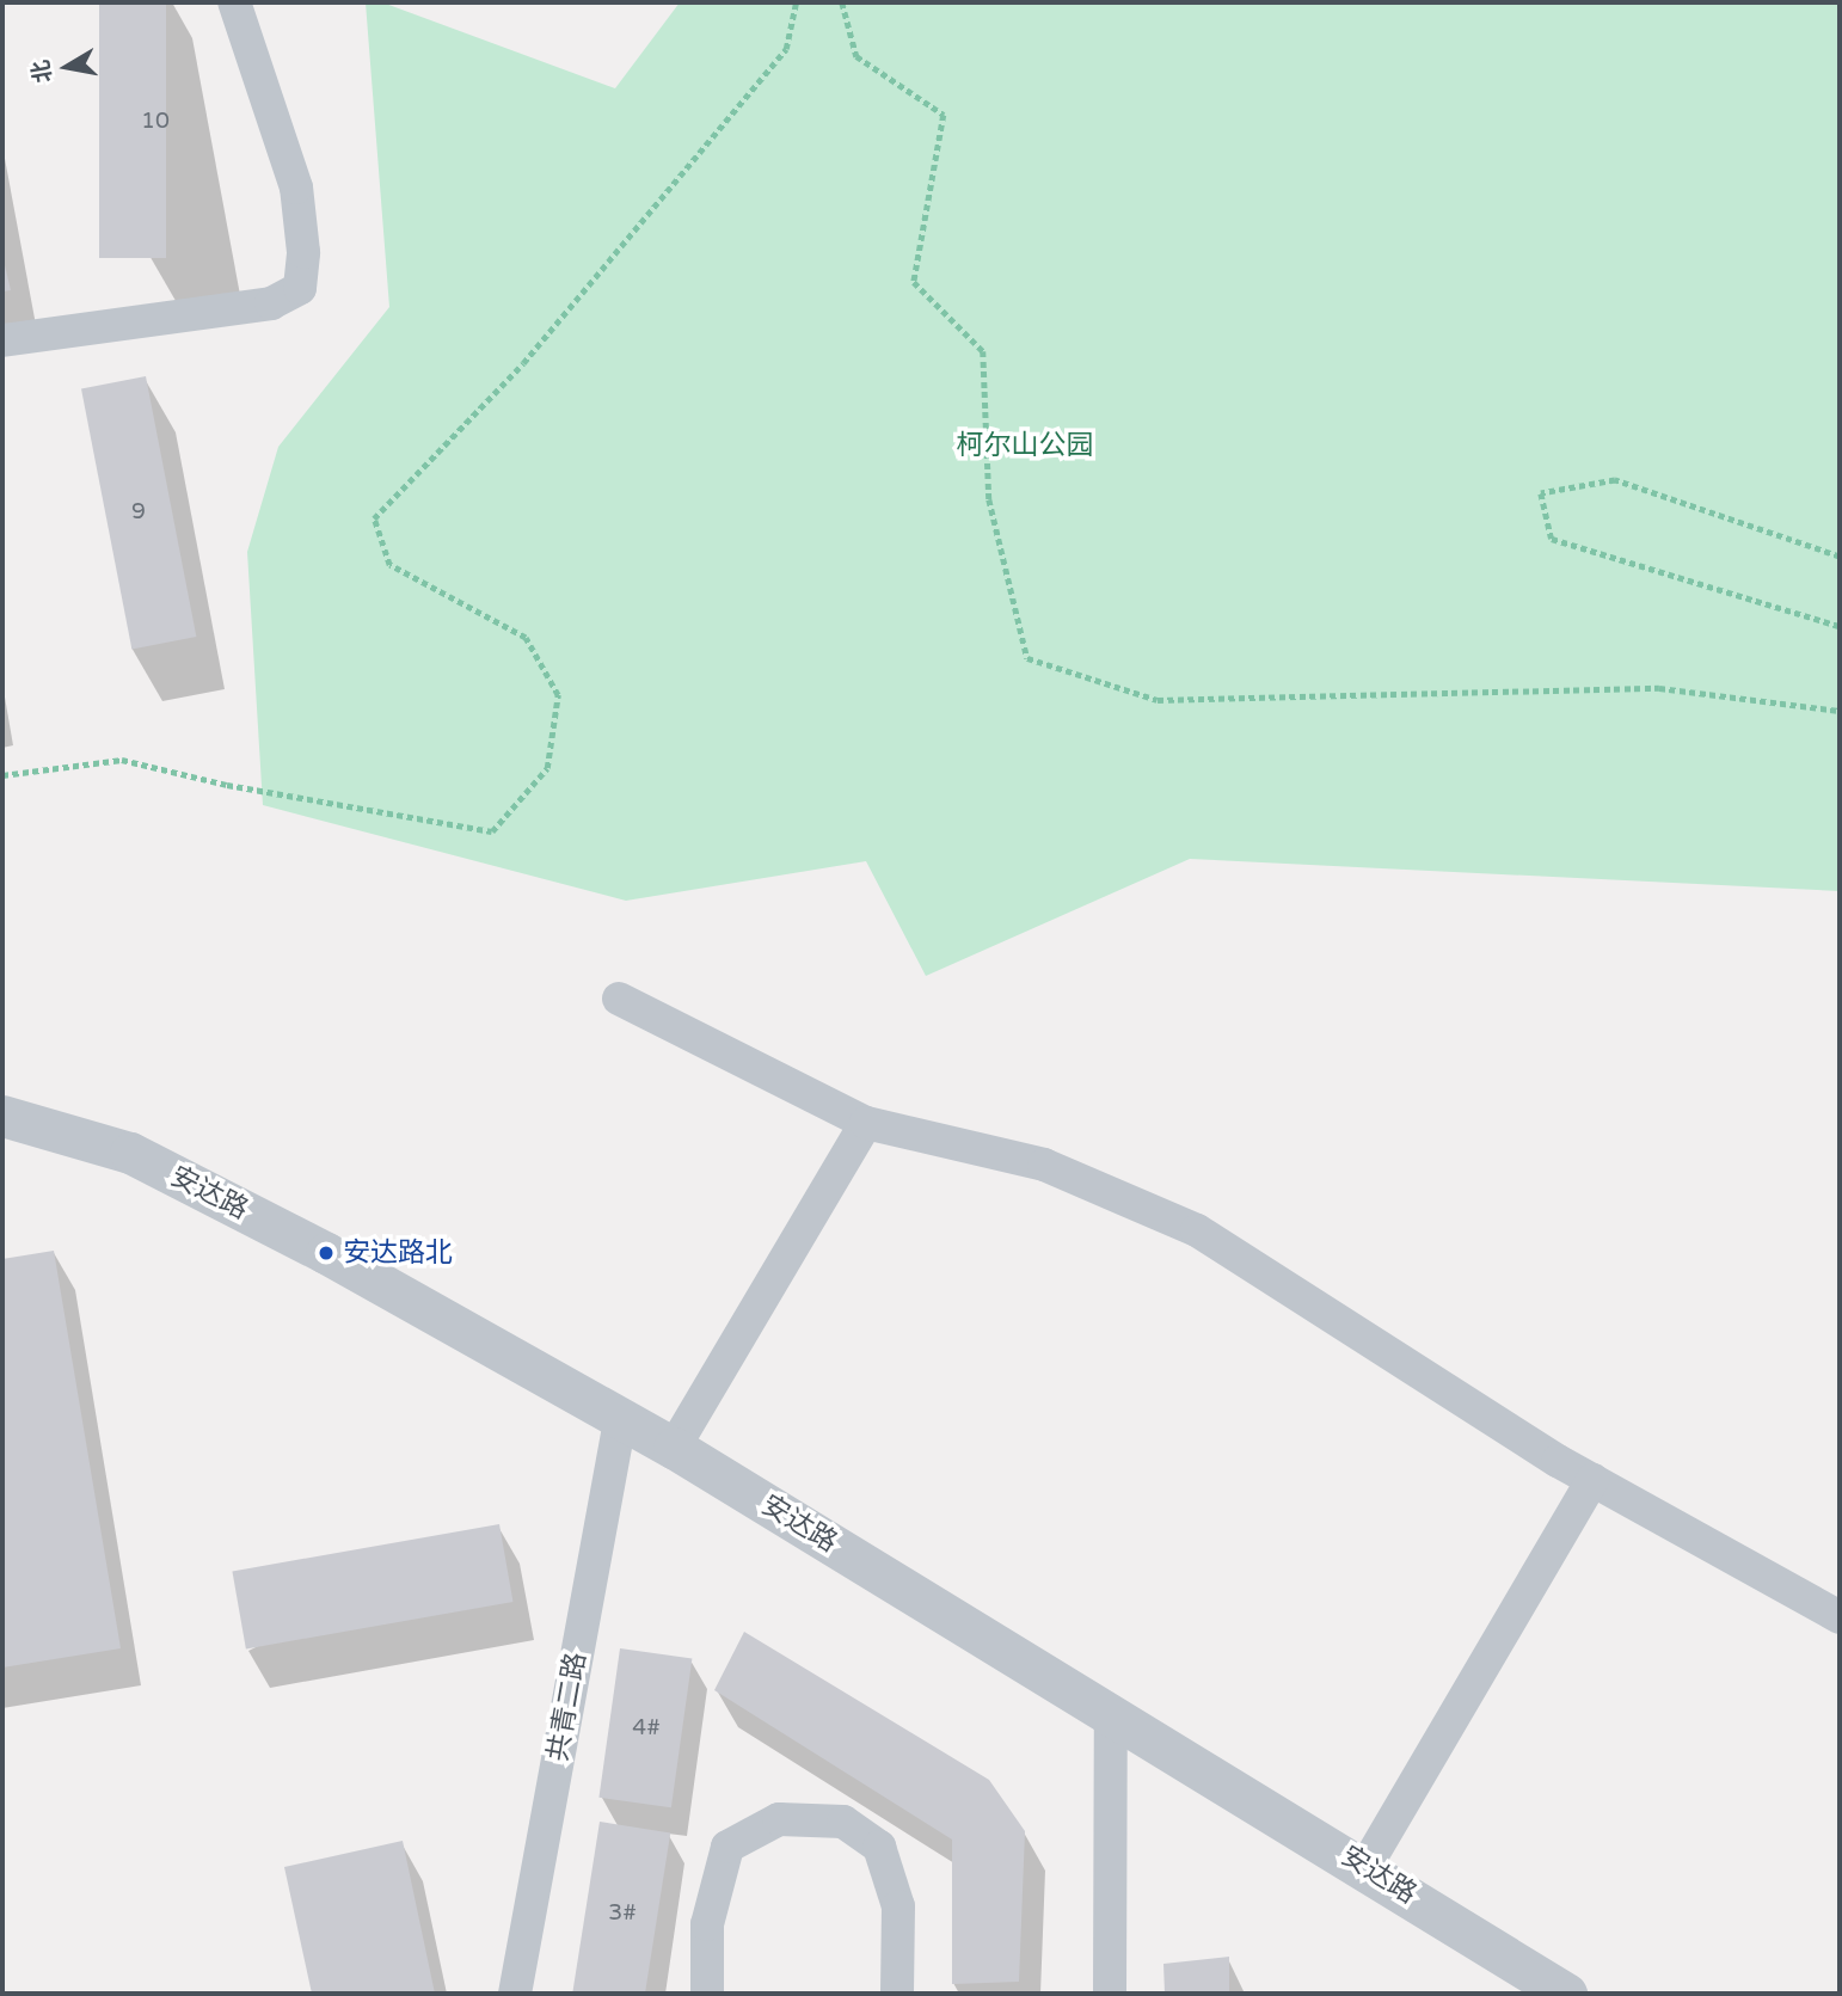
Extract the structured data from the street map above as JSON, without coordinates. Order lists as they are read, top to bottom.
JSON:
{
  "streets": {
    "street": ["安达路", "共青二路"]
  },
  "crossings": [
    ["安达路", "共青二路"]
  ],
  "parks": ["柯尔山公园"],
  "places": ["安达路北"],
  "house_numbers": [
    "10",
    "9",
    "4#",
    "3#"
  ],
  "north": "left"
}
